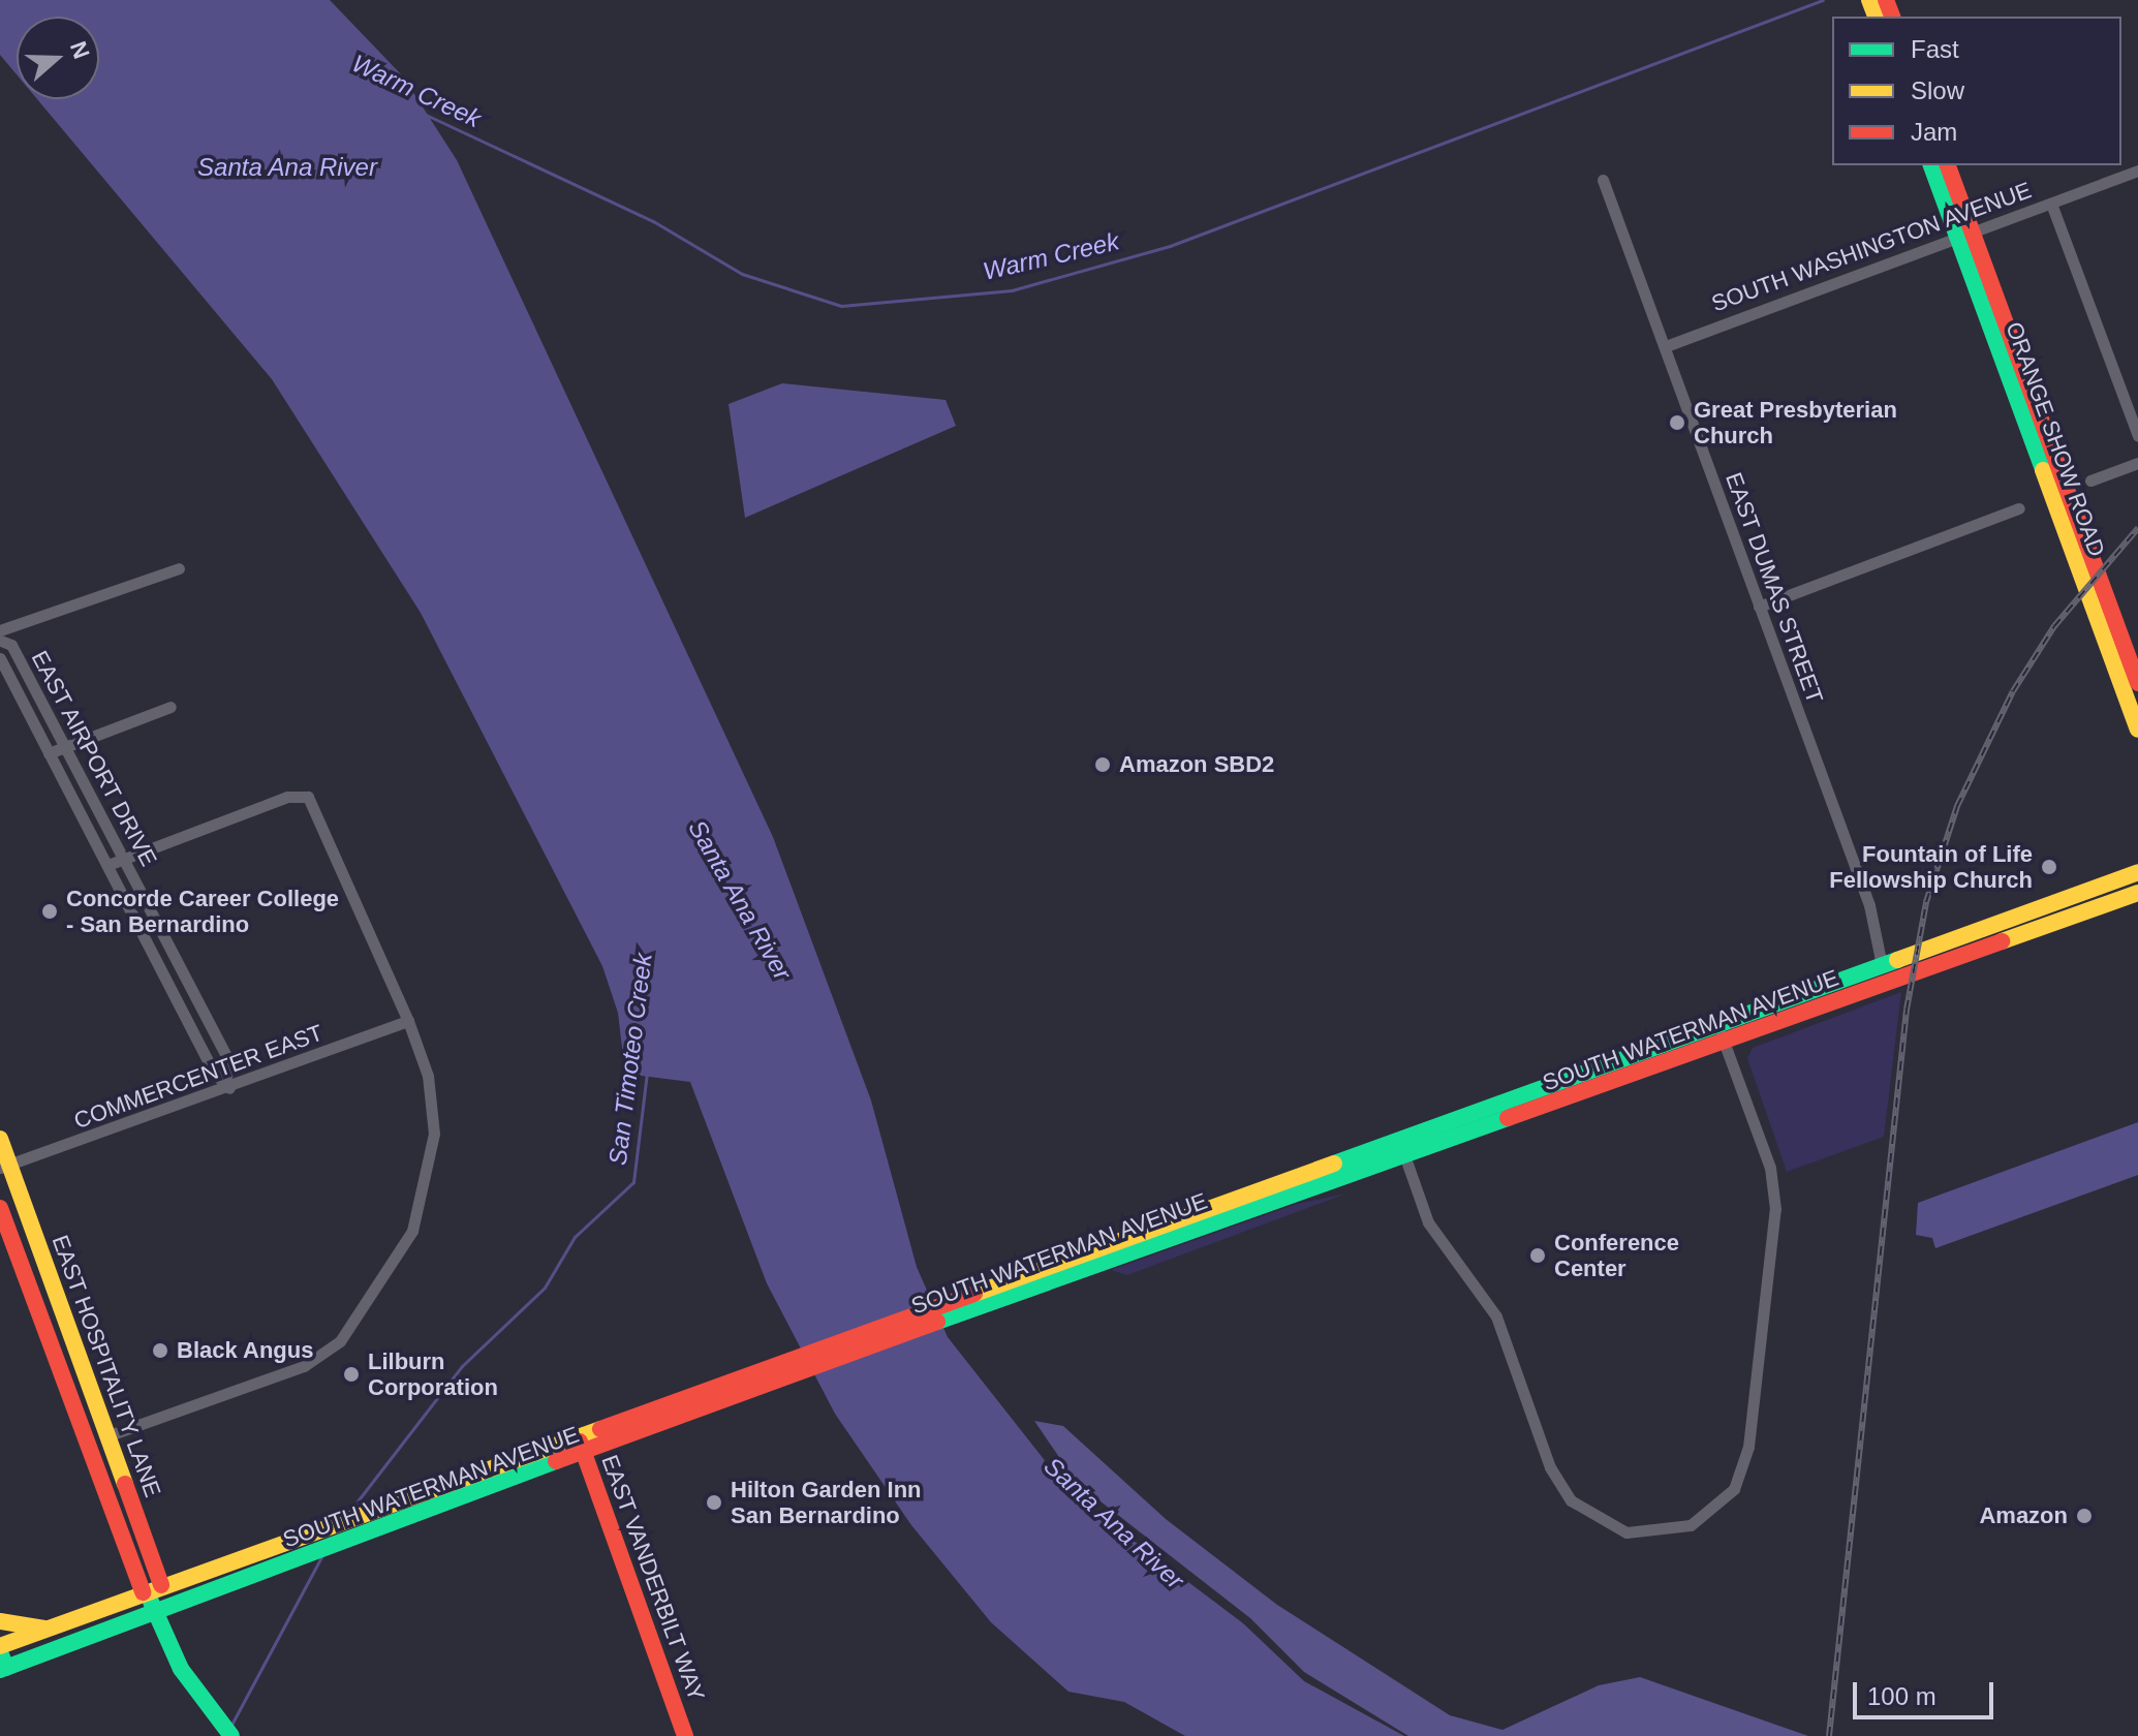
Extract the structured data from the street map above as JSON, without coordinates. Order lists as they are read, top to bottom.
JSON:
{
  "streets": {
    "main road": [
      "ORANGE SHOW ROAD",
      "SOUTH WATERMAN AVENUE",
      "EAST HOSPITALITY LANE",
      "EAST VANDERBILT WAY"
    ],
    "street": [
      "SOUTH WASHINGTON AVENUE",
      "EAST DUMAS STREET",
      "EAST AIRPORT DRIVE",
      "COMMERCENTER EAST"
    ]
  },
  "crossings": [
    ["SOUTH WASHINGTON AVENUE", "ORANGE SHOW ROAD"],
    ["SOUTH WASHINGTON AVENUE", "EAST DUMAS STREET"],
    ["EAST DUMAS STREET", "SOUTH WATERMAN AVENUE"],
    ["EAST AIRPORT DRIVE", "COMMERCENTER EAST"],
    ["SOUTH WATERMAN AVENUE", "EAST HOSPITALITY LANE"],
    ["SOUTH WATERMAN AVENUE", "EAST VANDERBILT WAY"],
    ["COMMERCENTER EAST", "EAST HOSPITALITY LANE"]
  ],
  "water": ["Warm Creek", "Santa Ana River", "San Timoteo Creek"],
  "places": [
    "Great Presbyterian Church",
    "Amazon SBD2",
    "Fountain of Life Fellowship Church",
    "Concorde Career College - San Bernardino",
    "Conference Center",
    "Black Angus",
    "Lilburn Corporation",
    "Hilton Garden Inn San Bernardino",
    "Amazon"
  ],
  "legend": ["Fast", "Slow", "Jam"],
  "scale_bar": "100 m",
  "north": "right"
}
